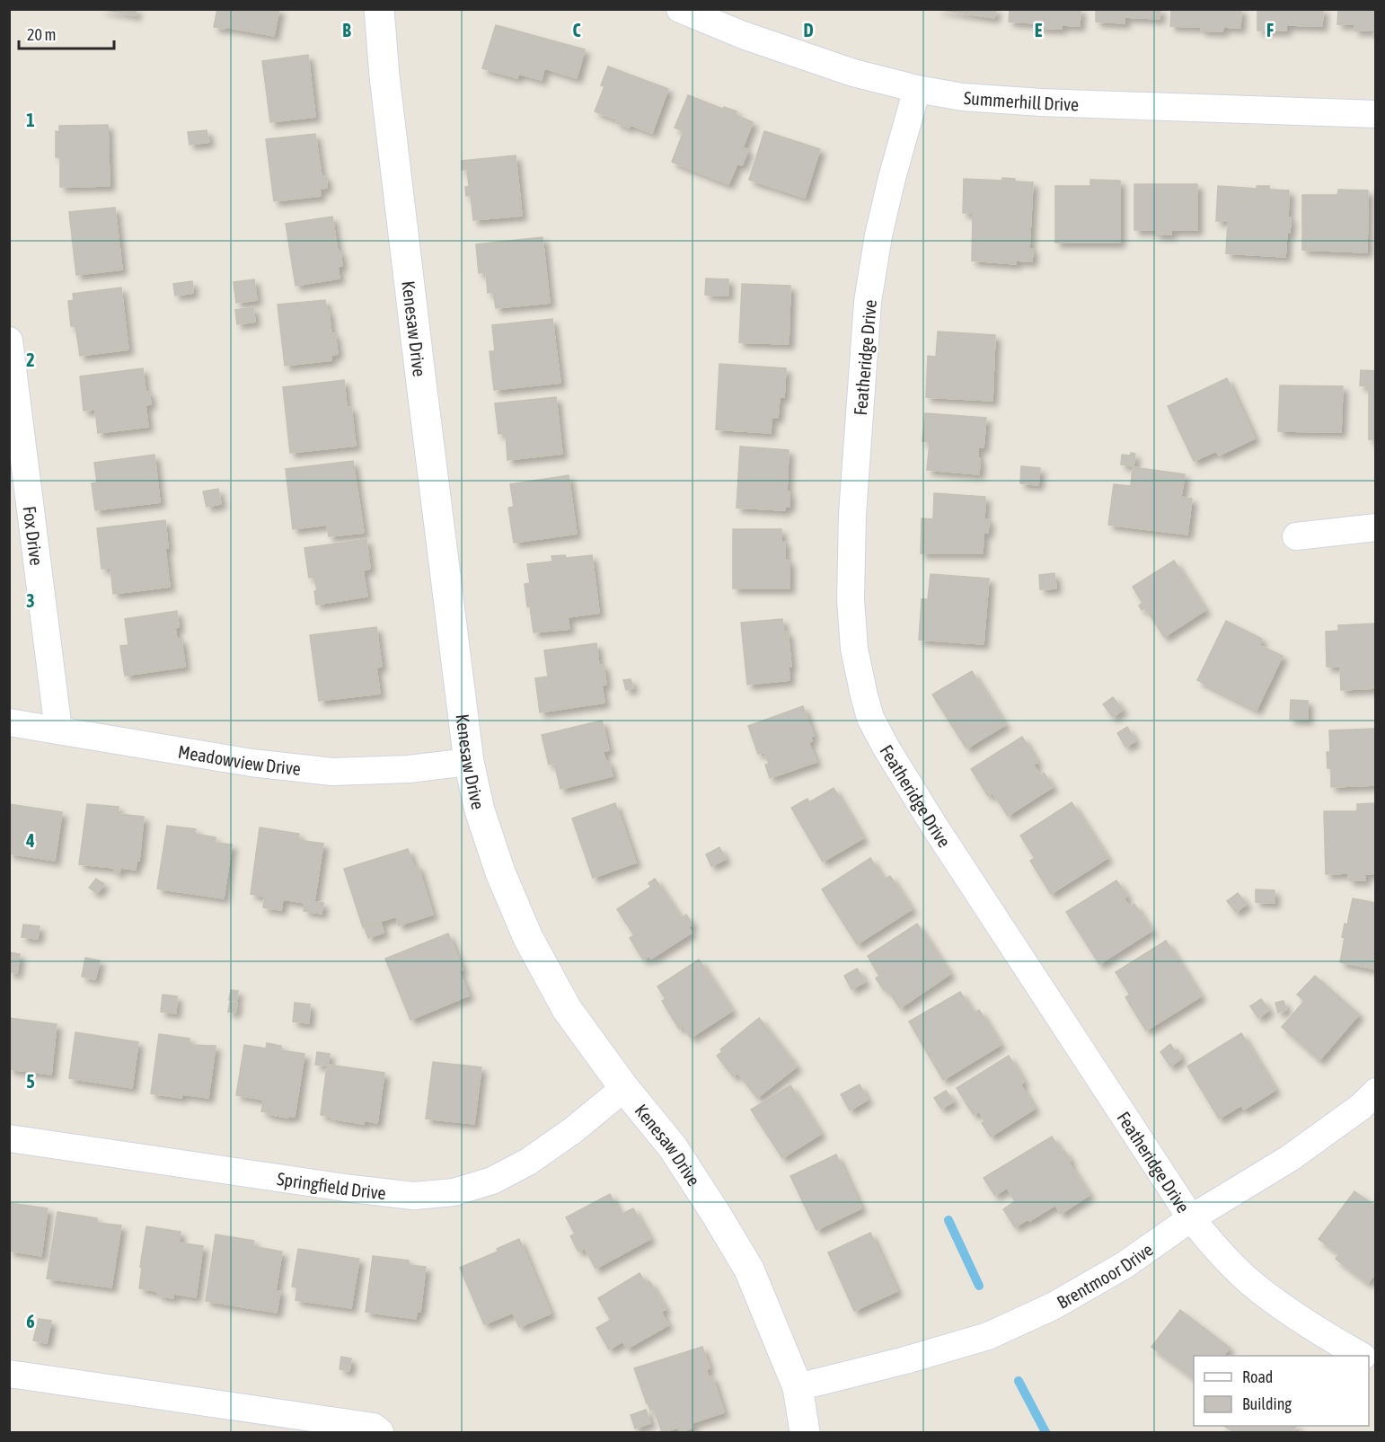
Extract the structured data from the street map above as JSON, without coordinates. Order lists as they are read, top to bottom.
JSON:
{
  "streets": {
    "street": [
      "Summerhill Drive",
      "Kenesaw Drive",
      "Featheridge Drive",
      "Fox Drive",
      "Meadowview Drive",
      "Springfield Drive",
      "Brentmoor Drive"
    ]
  },
  "crossings": [
    ["Summerhill Drive", "Featheridge Drive"],
    ["Kenesaw Drive", "Meadowview Drive"],
    ["Kenesaw Drive", "Springfield Drive"],
    ["Kenesaw Drive", "Brentmoor Drive"],
    ["Featheridge Drive", "Brentmoor Drive"],
    ["Fox Drive", "Meadowview Drive"]
  ],
  "legend": ["Road", "Building"],
  "scale_bar": "20 m",
  "grid": {
    "columns": [
      "B",
      "C",
      "D",
      "E",
      "F"
    ],
    "rows": [
      "1",
      "2",
      "3",
      "4",
      "5",
      "6"
    ]
  }
}
